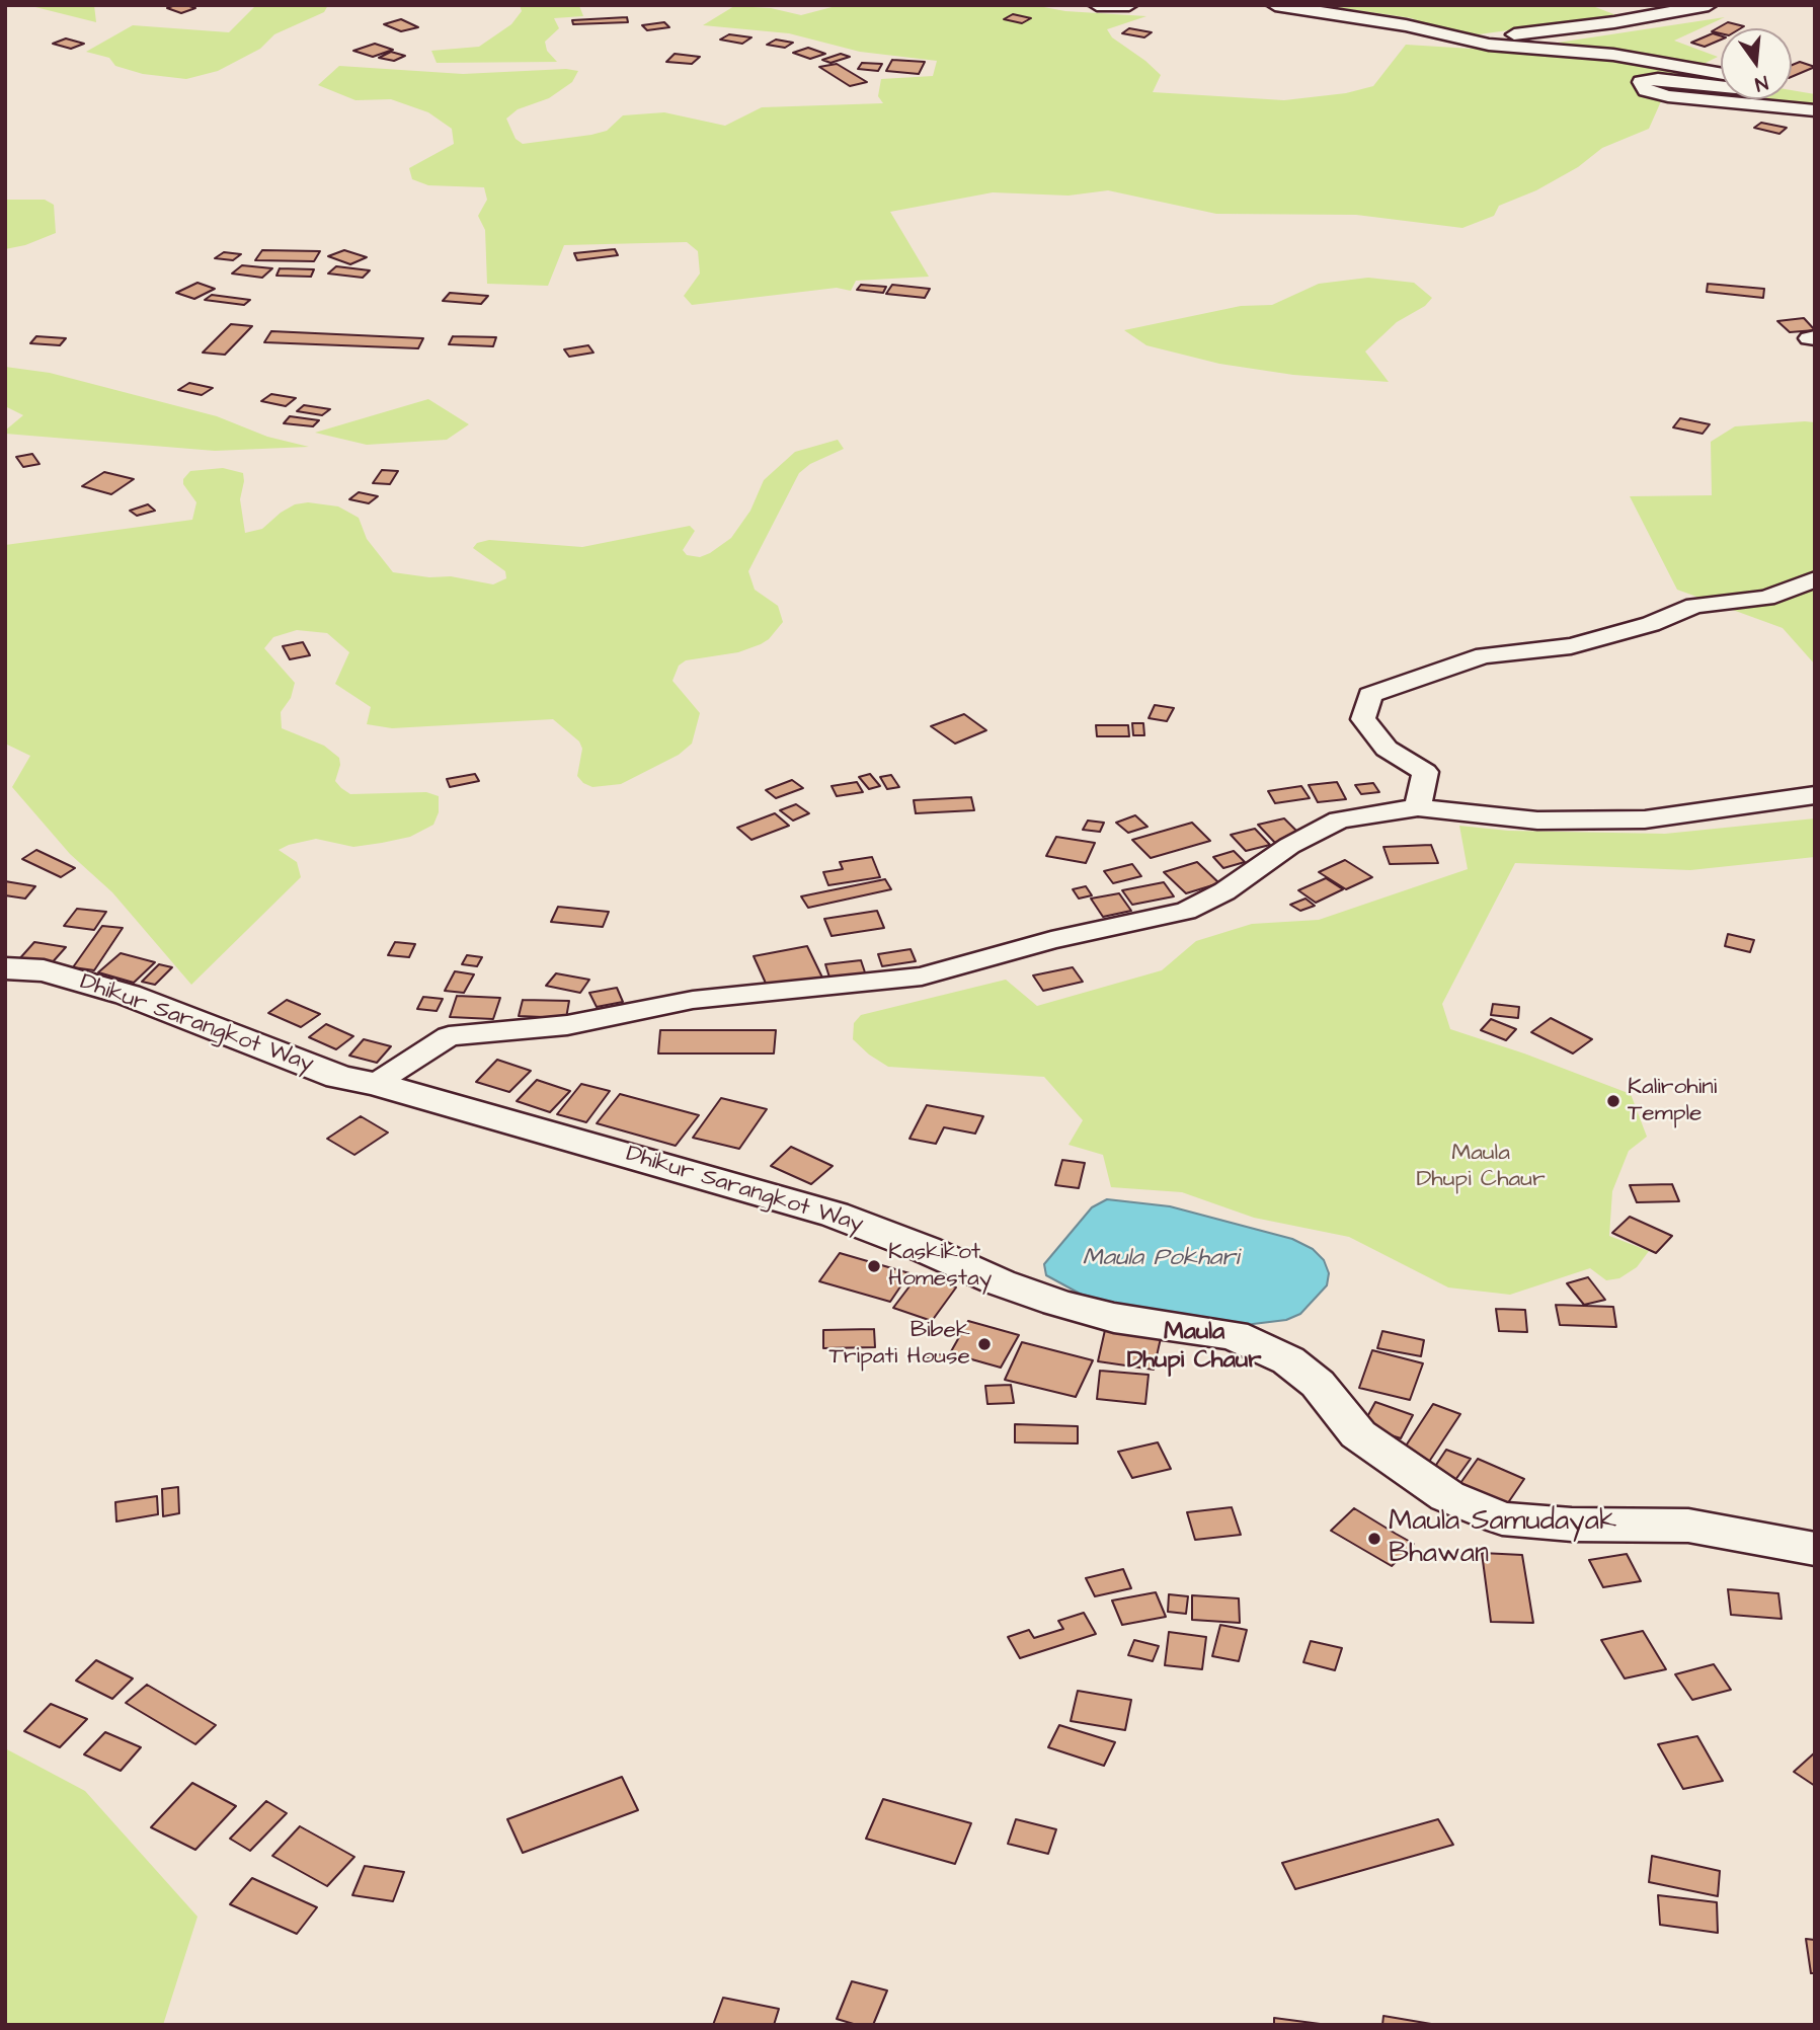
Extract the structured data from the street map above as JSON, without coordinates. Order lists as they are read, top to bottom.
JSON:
{
  "streets": {
    "street": ["Dhikur Sarangkot Way"]
  },
  "districts": ["Maula Dhupi Chaur"],
  "water": ["Maula Pokhari"],
  "parks": ["Maula Dhupi Chaur"],
  "places": [
    "Kalirohini Temple",
    "Kaskikot Homestay",
    "Bibek Tripati House",
    "Maula Samudayak Bhawan"
  ],
  "north": "bottom"
}
